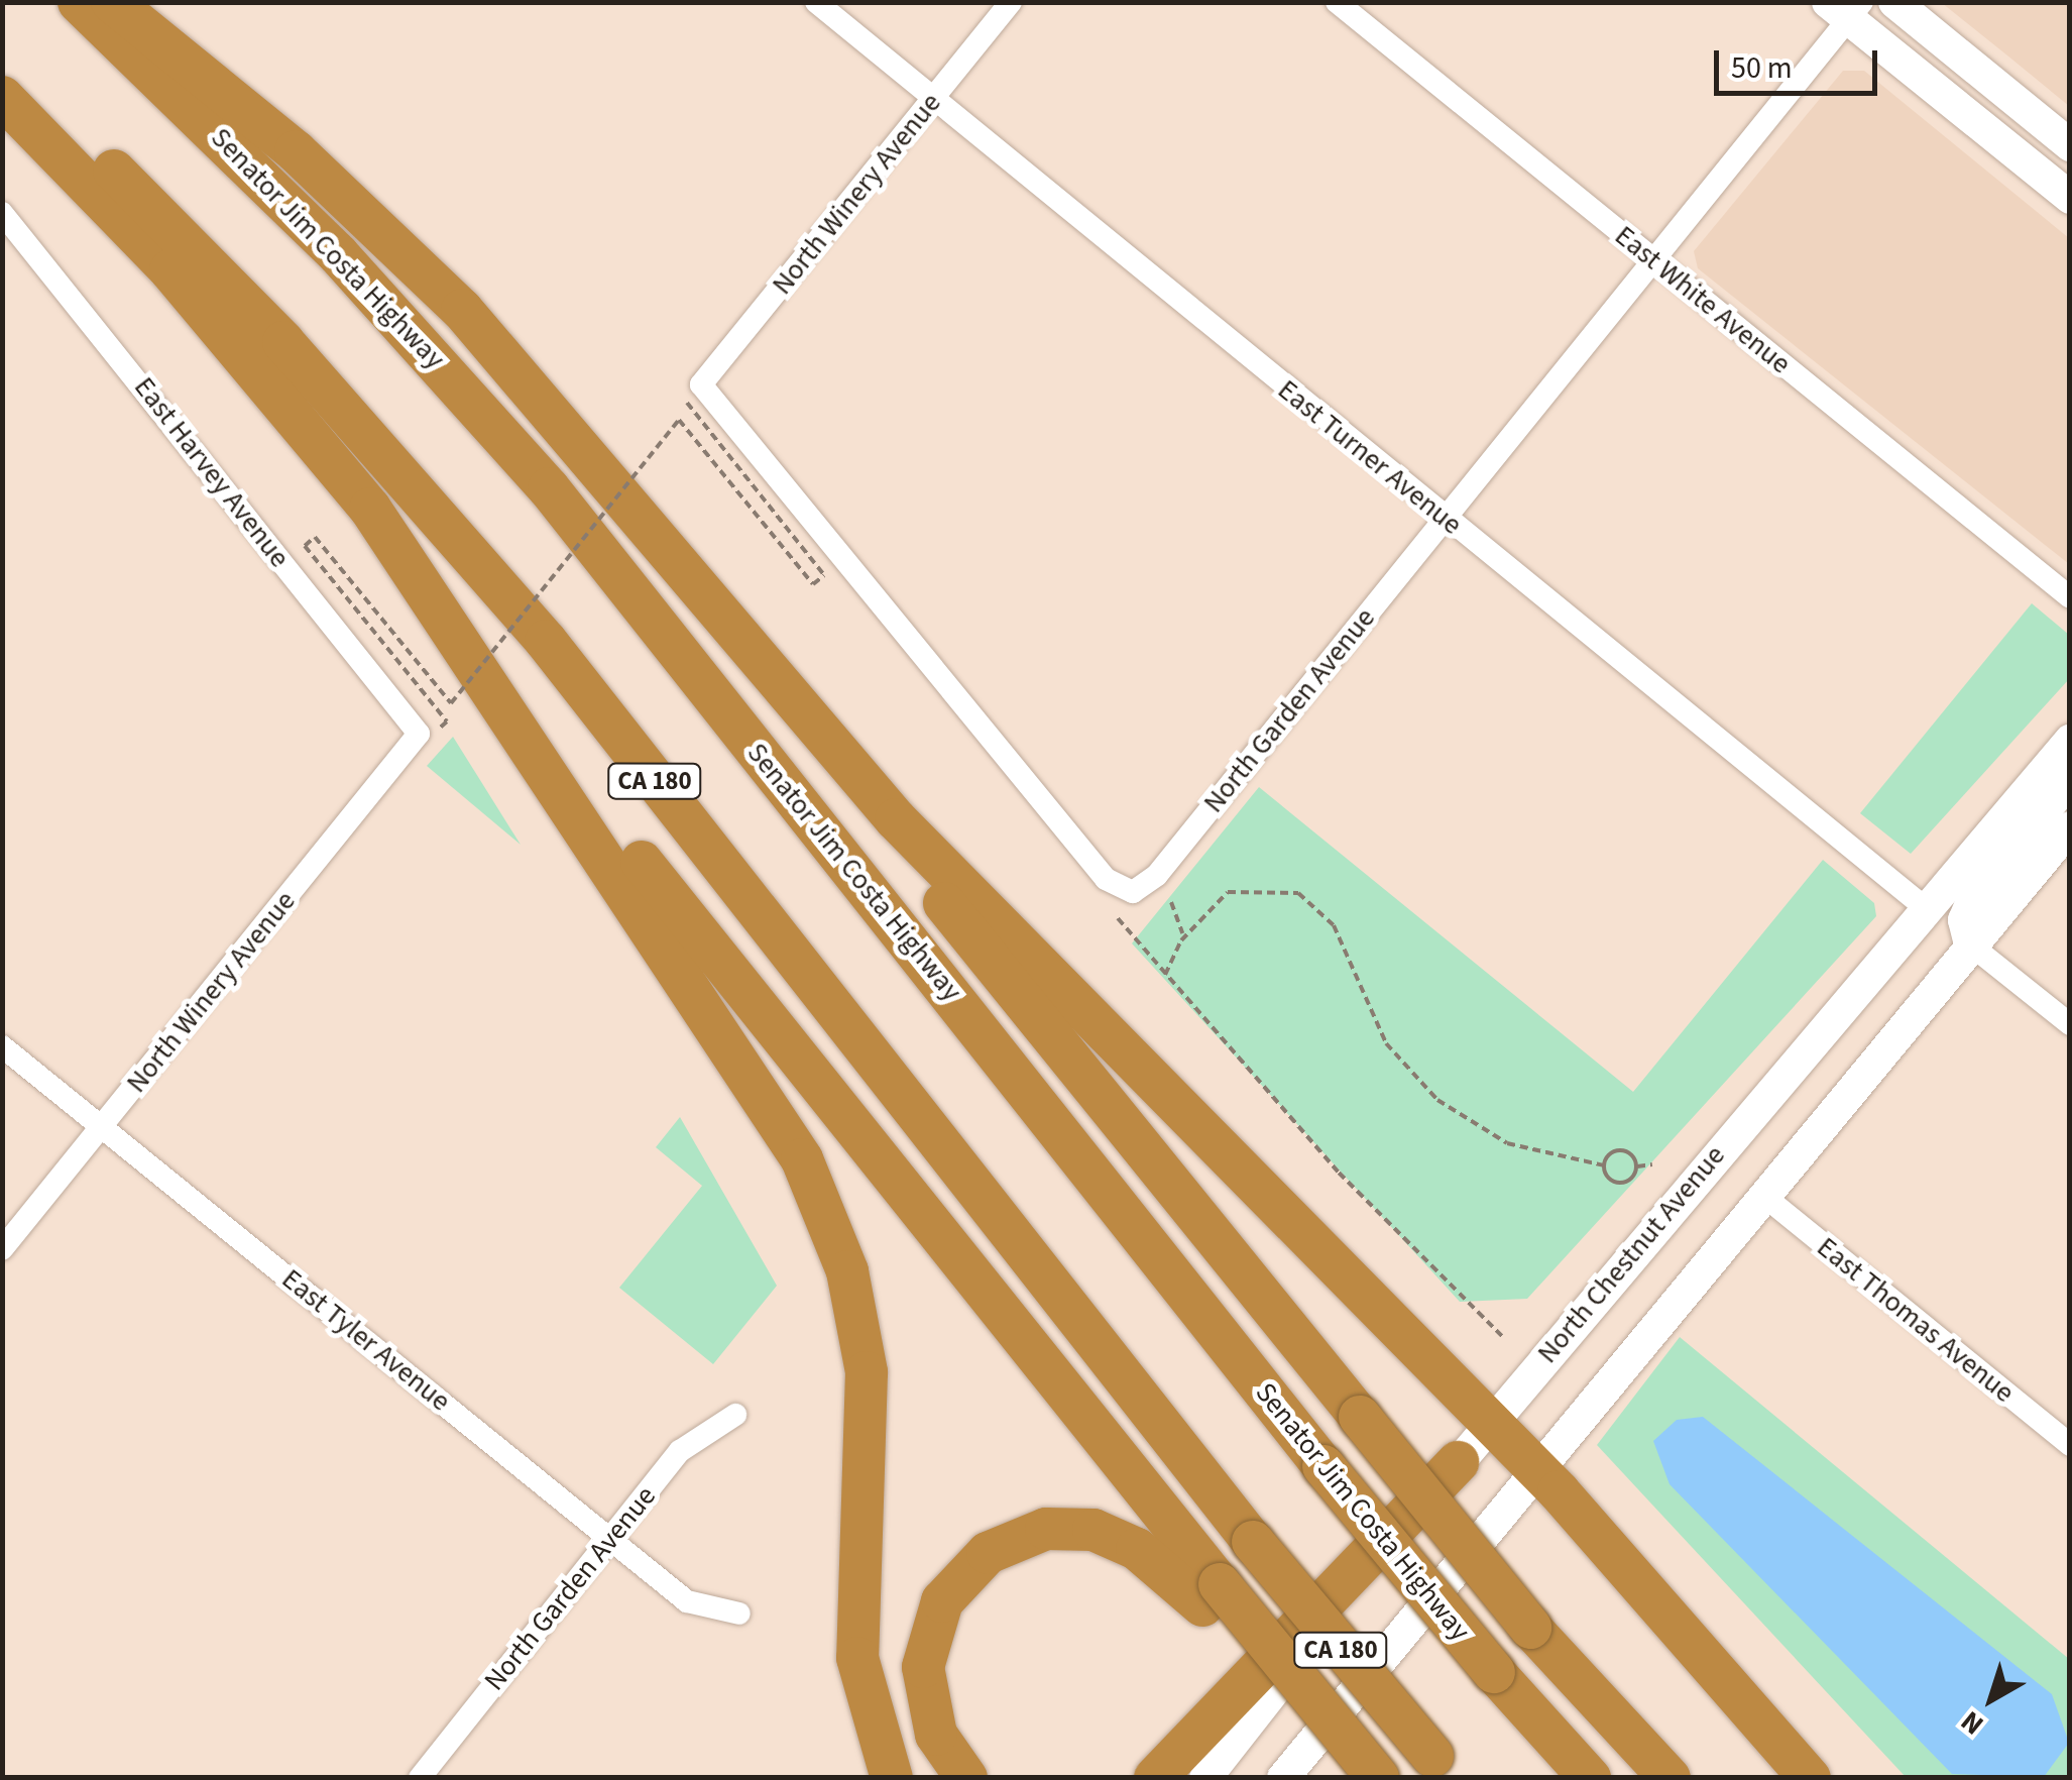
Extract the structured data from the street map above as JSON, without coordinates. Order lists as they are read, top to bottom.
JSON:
{
  "streets": {
    "highway": ["Senator Jim Costa Highway", "CA 180"],
    "main road": ["North Chestnut Avenue"],
    "street": [
      "North Winery Avenue",
      "East White Avenue",
      "East Turner Avenue",
      "East Harvey Avenue",
      "North Garden Avenue",
      "East Thomas Avenue",
      "East Tyler Avenue"
    ]
  },
  "crossings": [
    ["North Winery Avenue", "East Turner Avenue"],
    ["North Winery Avenue", "East Harvey Avenue"],
    ["North Winery Avenue", "North Garden Avenue"],
    ["North Winery Avenue", "East Tyler Avenue"],
    ["East White Avenue", "North Garden Avenue"],
    ["East Turner Avenue", "North Garden Avenue"],
    ["East Turner Avenue", "North Chestnut Avenue"],
    ["North Garden Avenue", "East Tyler Avenue"]
  ],
  "scale_bar": "50 m",
  "north": "bottom left"
}
